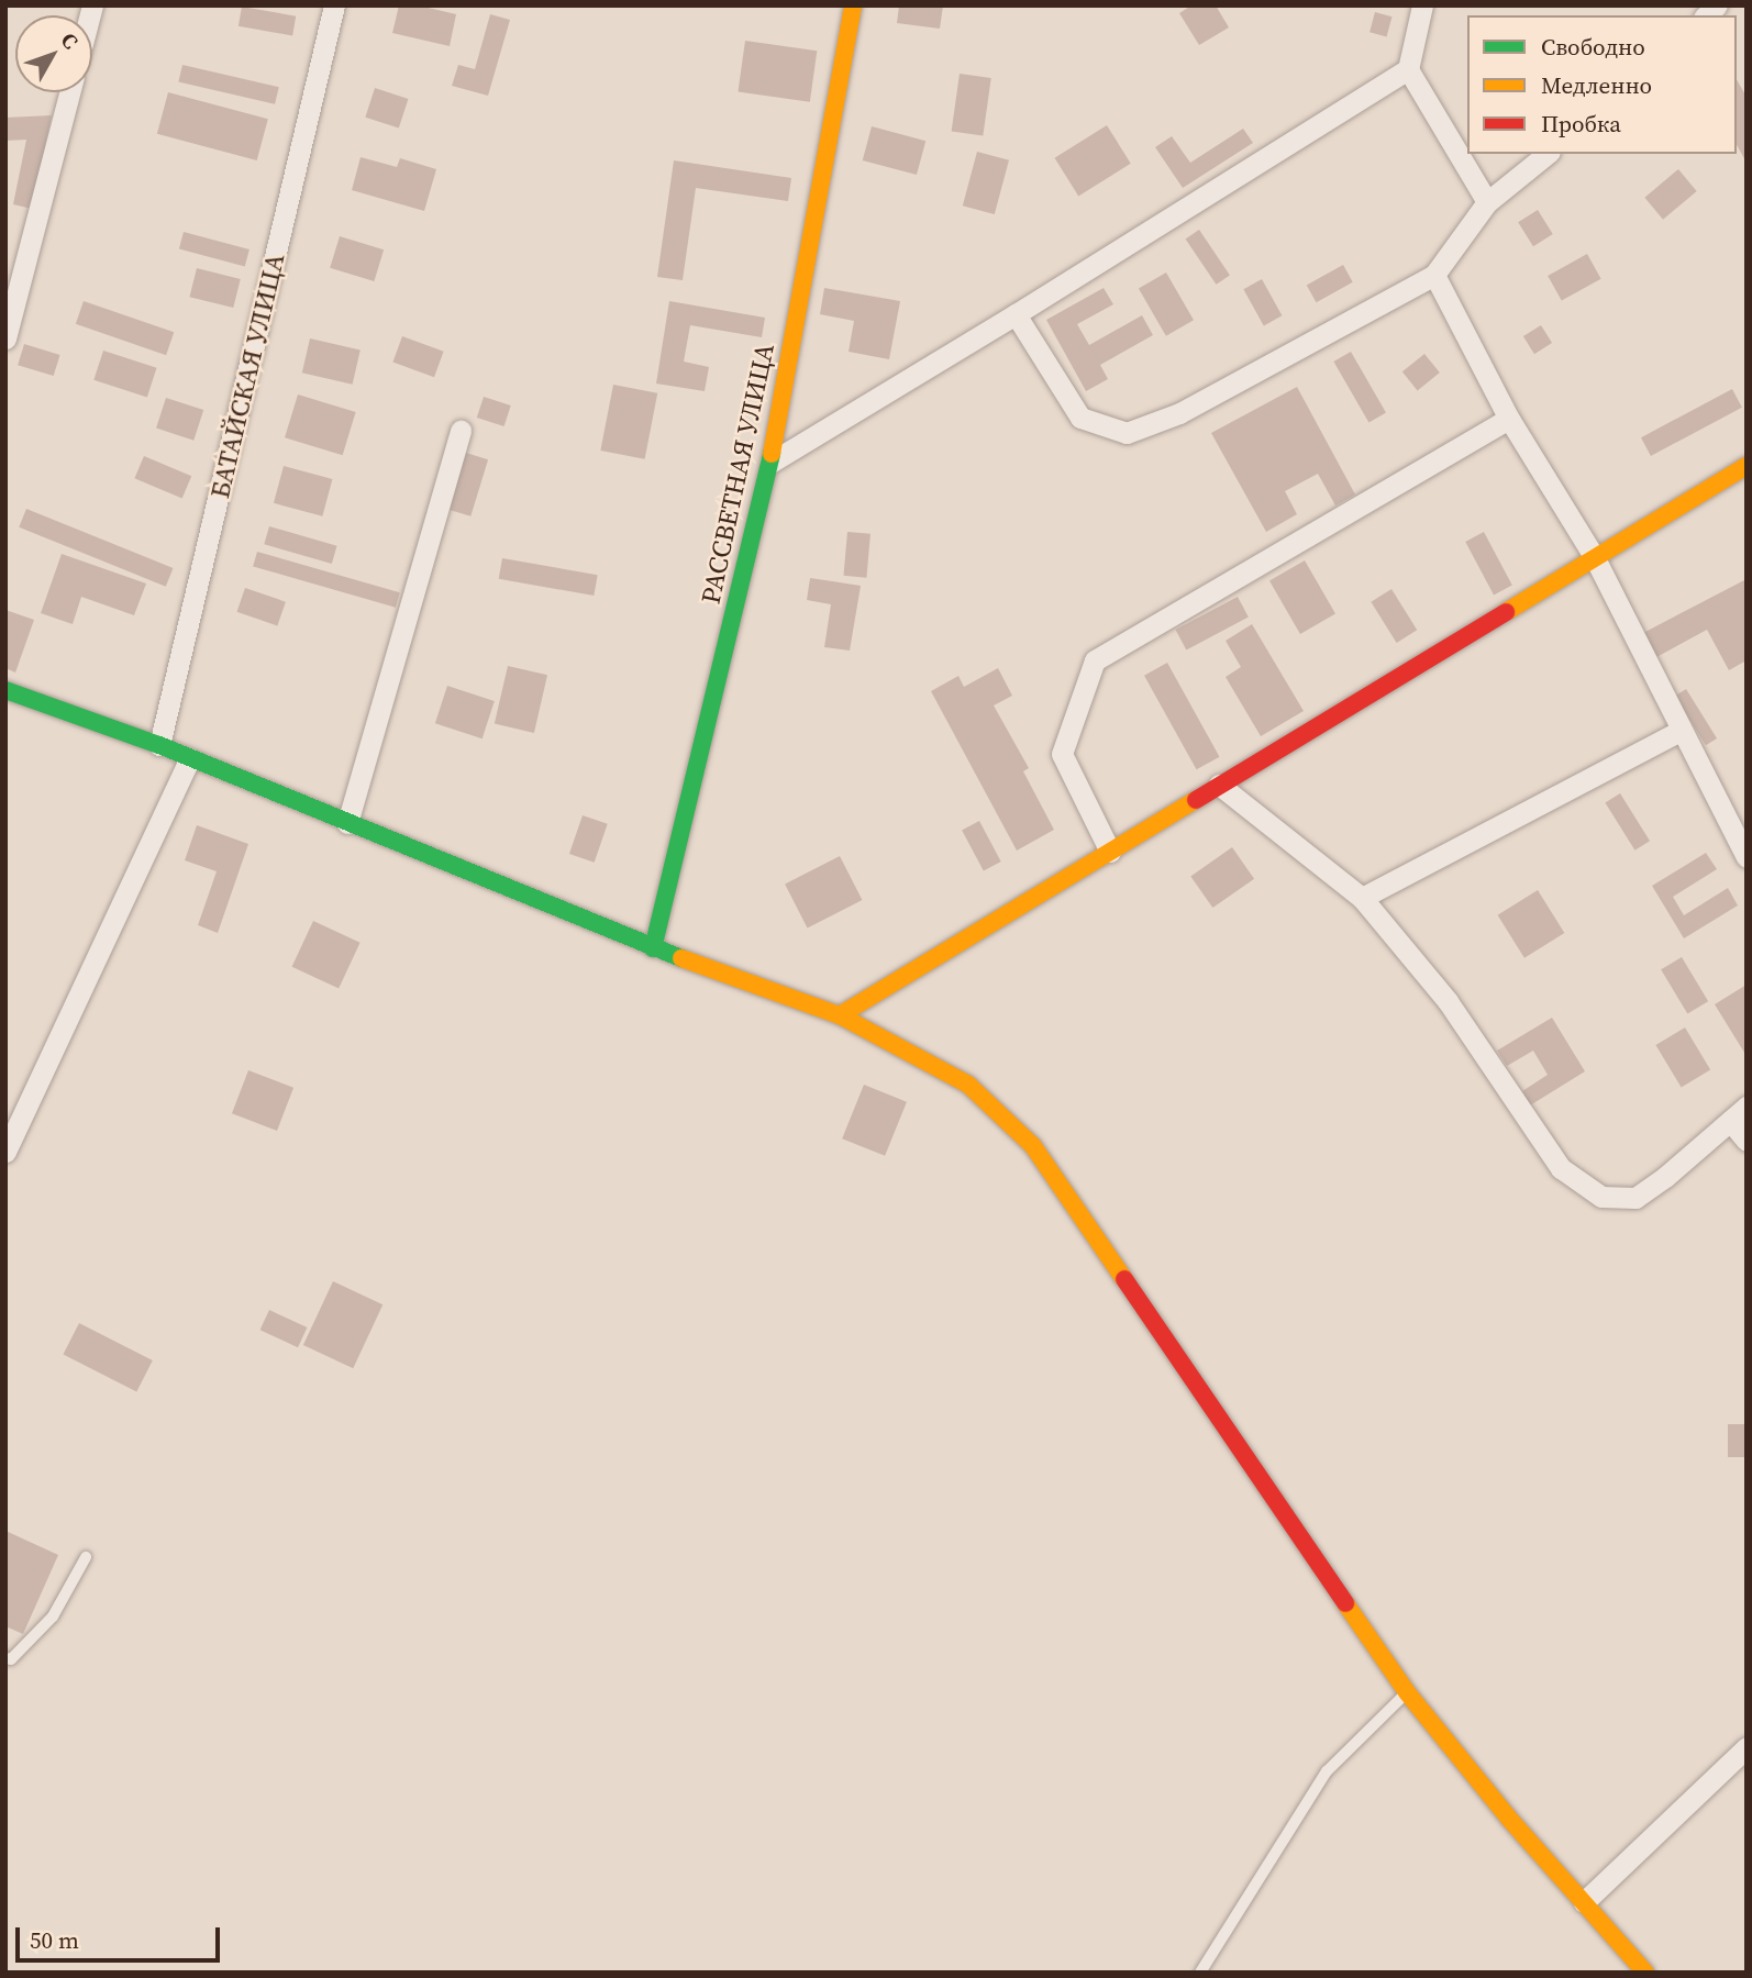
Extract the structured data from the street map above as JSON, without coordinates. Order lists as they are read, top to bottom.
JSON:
{
  "streets": {
    "street": ["БАТАЙСКАЯ УЛИЦА", "РАССВЕТНАЯ УЛИЦА"]
  },
  "legend": ["Свободно", "Медленно", "Пробка"],
  "scale_bar": "50 m",
  "north": "top right"
}
